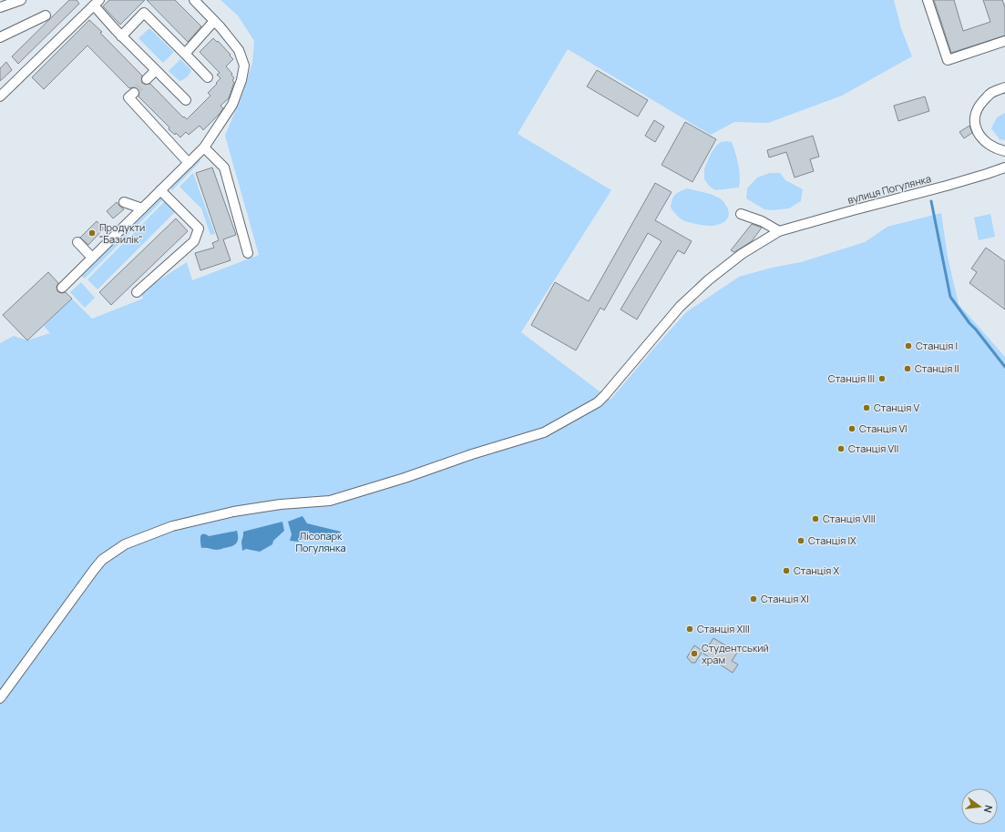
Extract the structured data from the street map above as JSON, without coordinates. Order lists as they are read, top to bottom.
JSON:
{
  "streets": {
    "street": ["вулиця Погулянка"]
  },
  "parks": ["Лісопарк Погулянка"],
  "places": [
    "Продукти \"Базилік\"",
    "Cтанція I",
    "Cтанція Il",
    "Cтанція lll",
    "Cтанція V",
    "Станція VI",
    "Станція VII",
    "Cтанція VIII",
    "Cтанція IX",
    "Cтанція X",
    "Cтанція XI",
    "Cтанція XIII",
    "Студентський храм"
  ],
  "north": "right"
}
